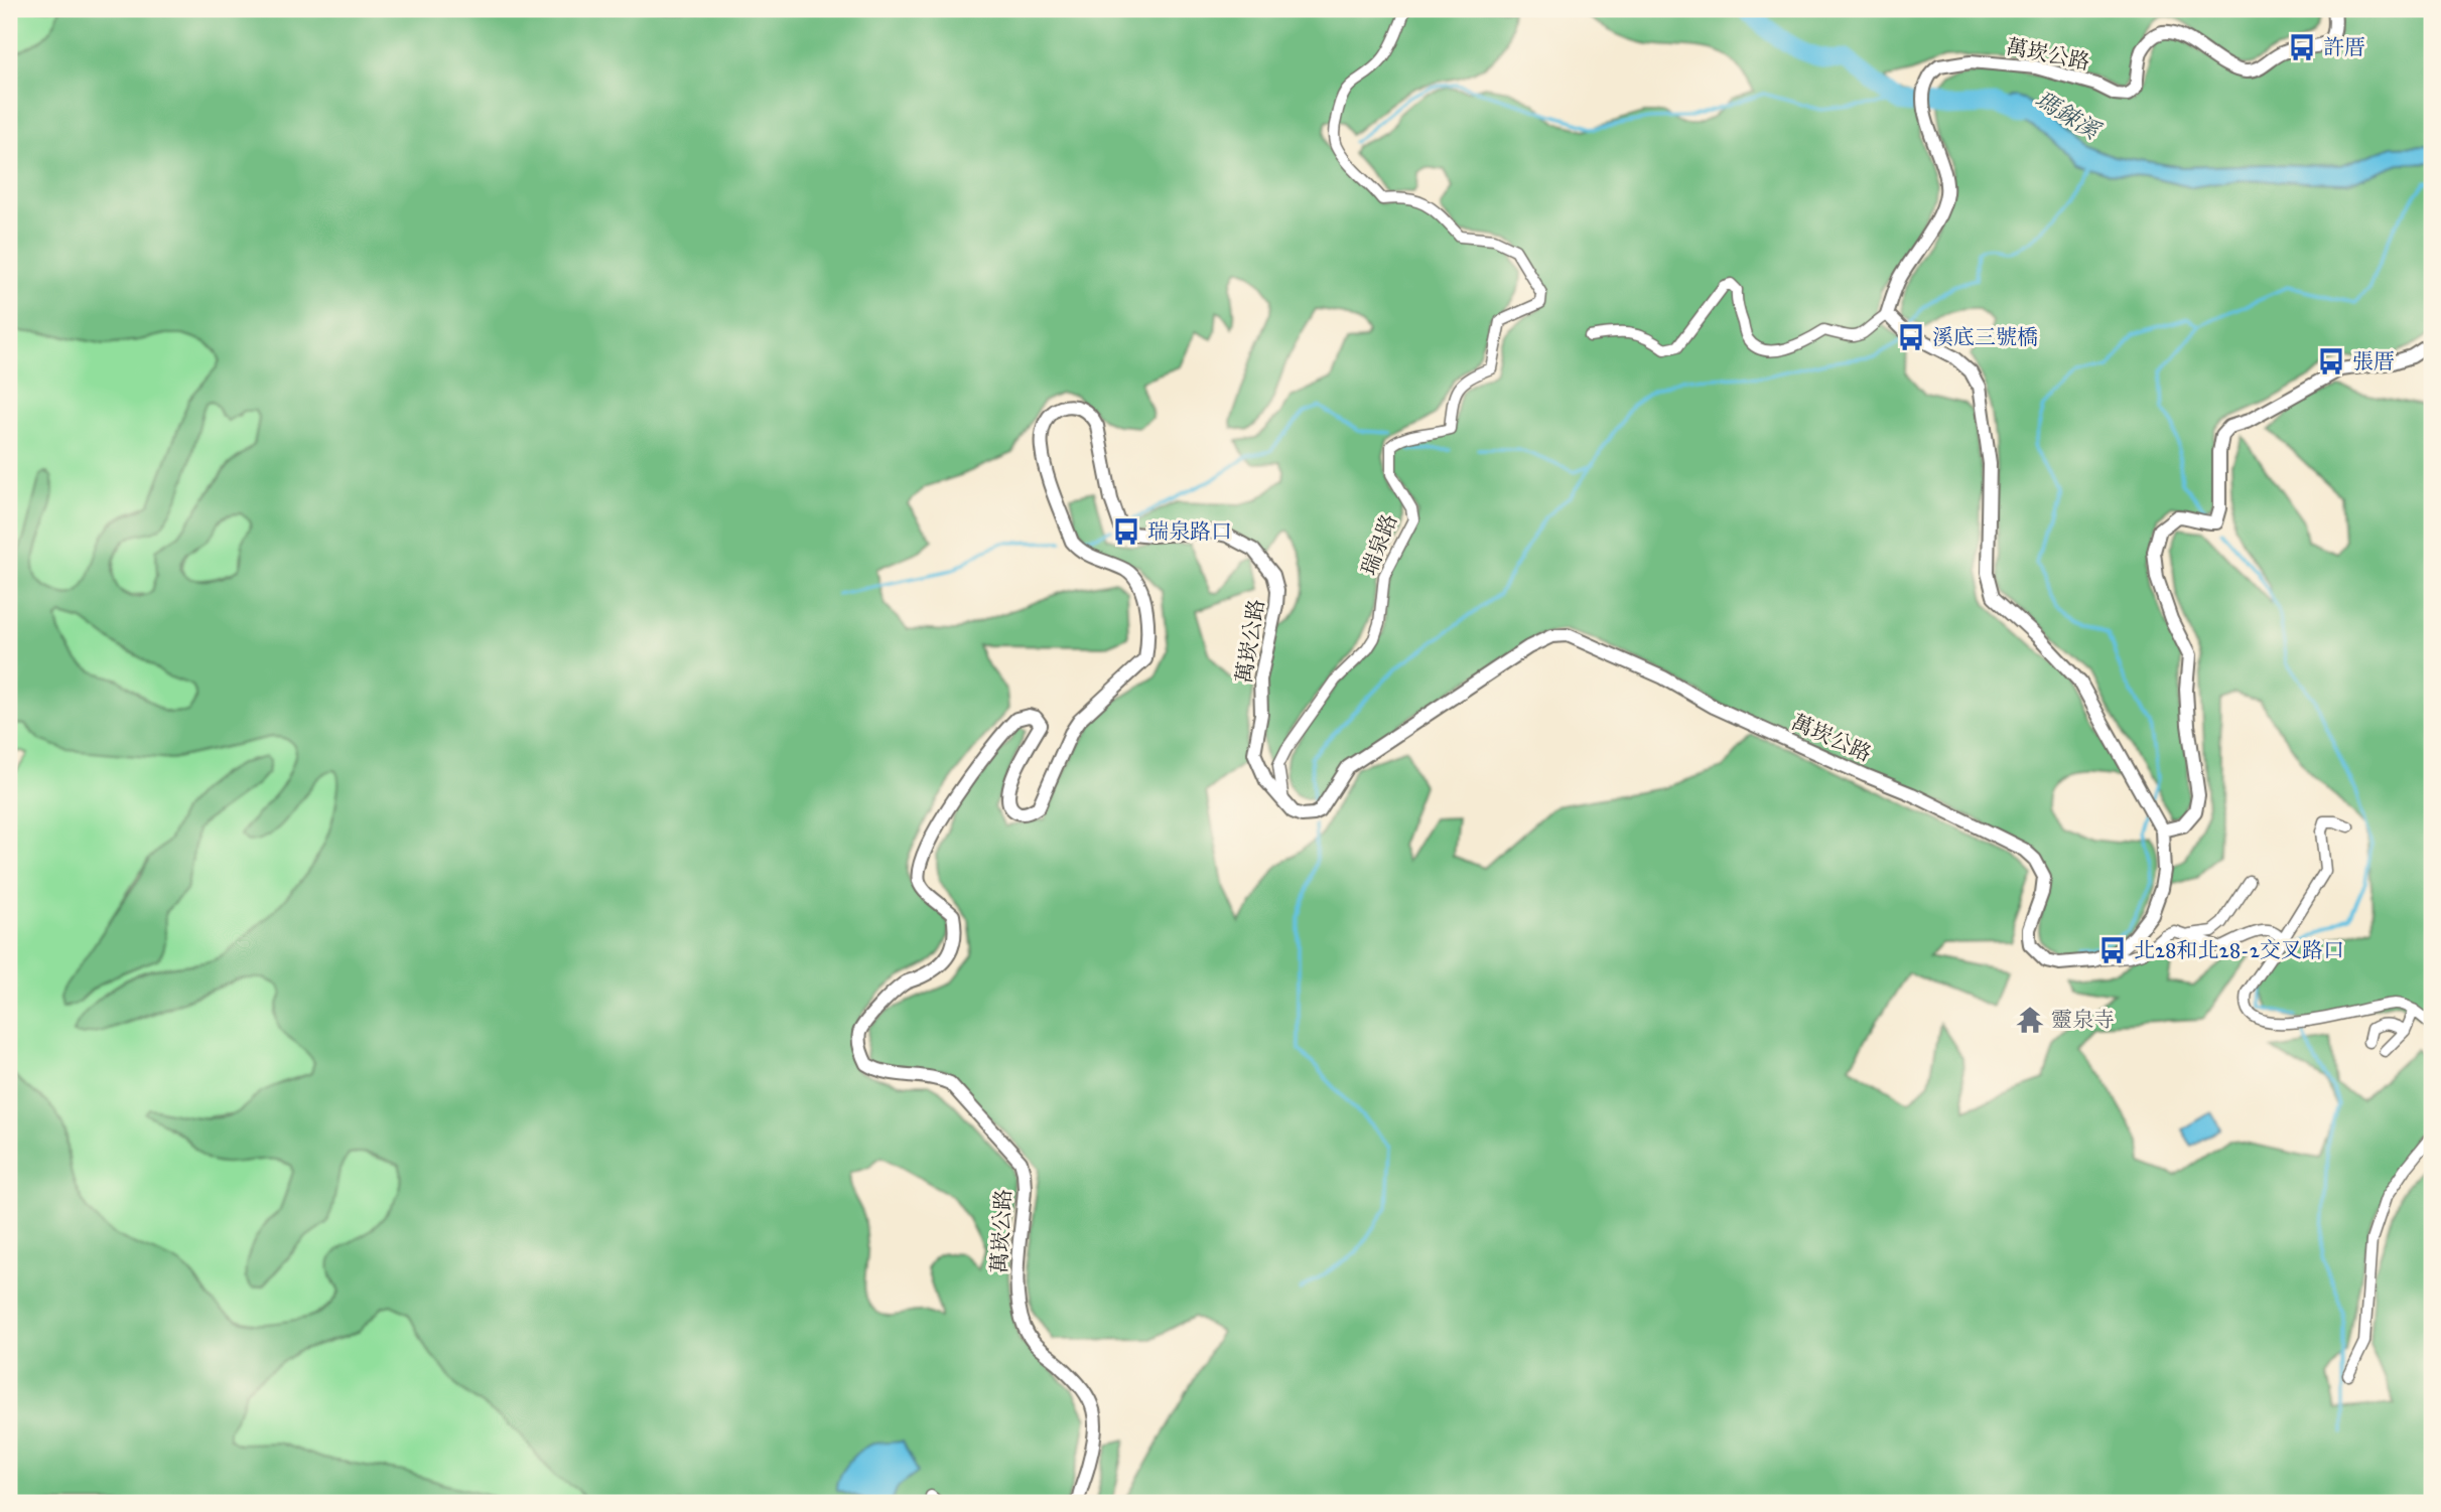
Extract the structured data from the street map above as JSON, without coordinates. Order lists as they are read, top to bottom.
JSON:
{
  "streets": {
    "street": ["萬崁公路", "瑞泉路"]
  },
  "crossings": [
    ["萬崁公路", "瑞泉路"]
  ],
  "water": ["瑪鋉溪"],
  "places": {
    "bus stop": [
      "許厝",
      "溪底三號橋",
      "張厝",
      "瑞泉路口",
      "北28和北28-2交叉路口"
    ],
    "temple": ["靈泉寺"]
  }
}
